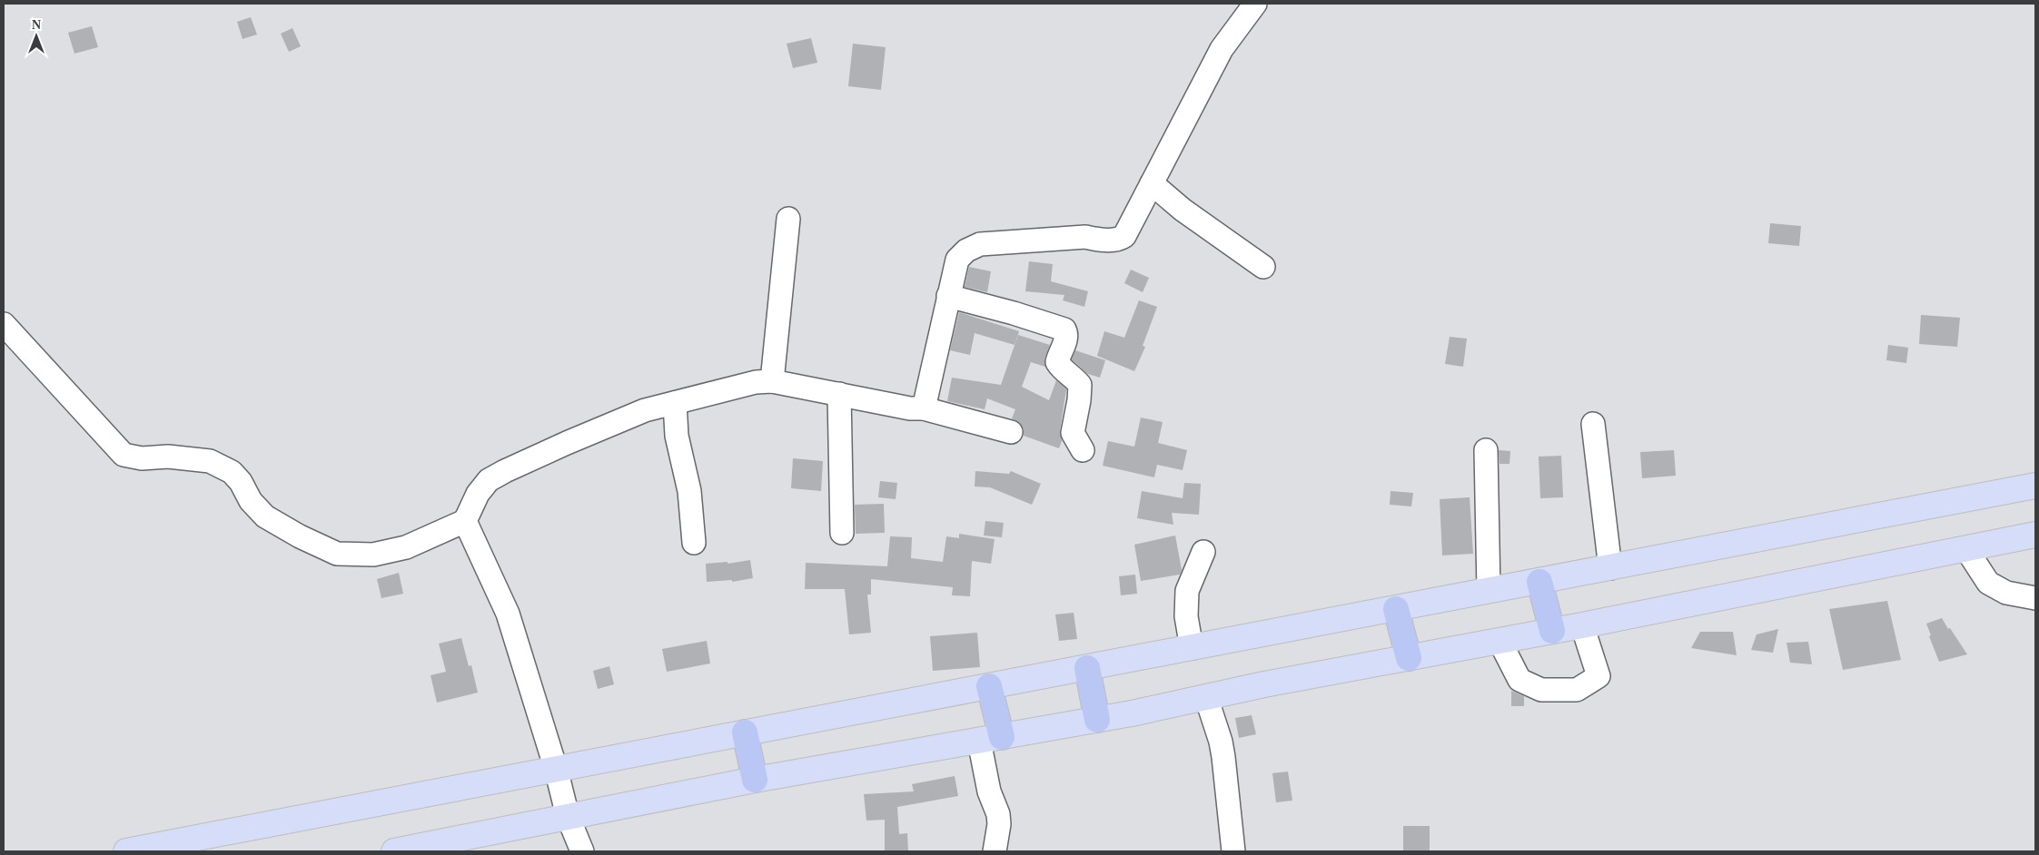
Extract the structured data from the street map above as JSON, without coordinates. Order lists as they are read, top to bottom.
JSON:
{
  "north": "top"
}
